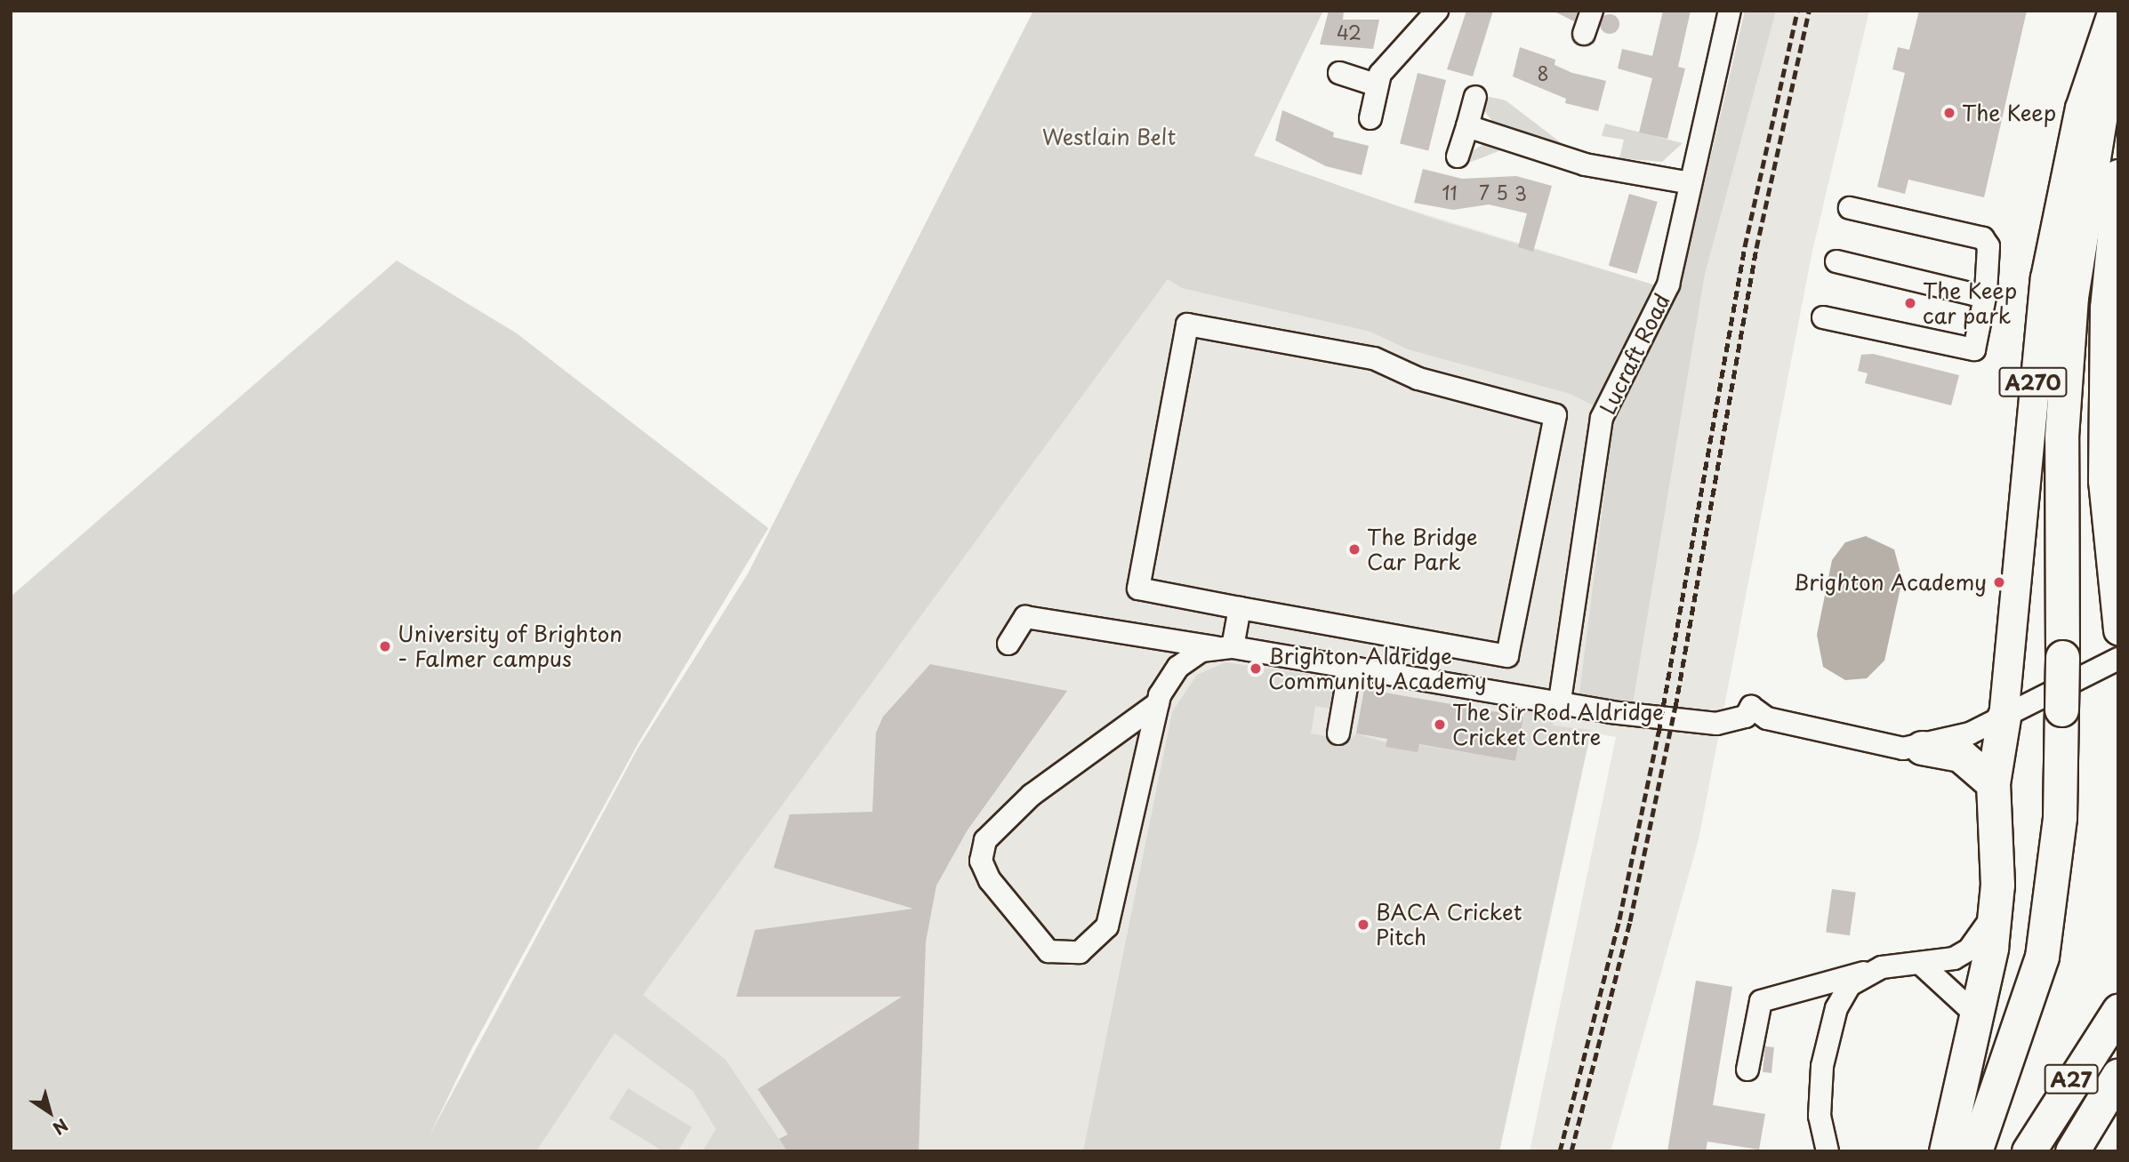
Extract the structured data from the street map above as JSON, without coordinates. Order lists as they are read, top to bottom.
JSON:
{
  "streets": {
    "highway": ["A27"],
    "main road": ["A270"],
    "street": ["Lucraft Road"]
  },
  "parks": ["Westlain Belt"],
  "places": [
    "The Keep",
    "The Keep car park",
    "The Bridge Car Park",
    "Brighton Academy",
    "University of Brighton - Falmer campus",
    "Brighton Aldridge Community Academy",
    "The Sir Rod Aldridge Cricket Centre",
    "BACA Cricket Pitch"
  ],
  "house_numbers": [
    "42",
    "8",
    "11",
    "7",
    "5",
    "3"
  ],
  "north": "bottom right"
}
